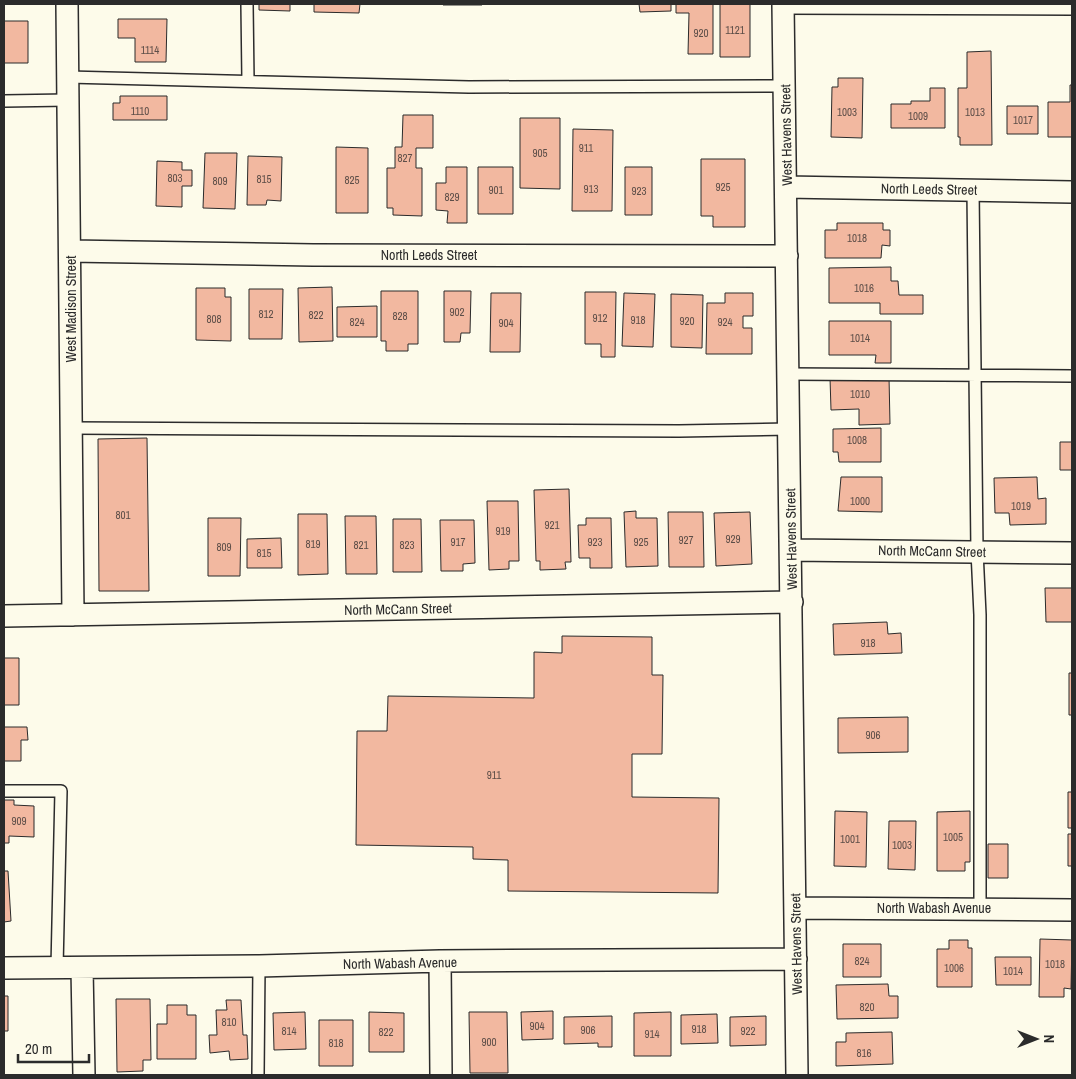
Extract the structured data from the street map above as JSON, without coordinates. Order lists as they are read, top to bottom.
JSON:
{
  "streets": {
    "street": [
      "West Havens Street",
      "North Leeds Street",
      "West Madison Street",
      "North McCann Street",
      "North Wabash Avenue"
    ]
  },
  "crossings": [
    ["West Havens Street", "North Leeds Street"],
    ["West Havens Street", "North McCann Street"],
    ["West Havens Street", "North Wabash Avenue"],
    ["North Leeds Street", "West Madison Street"],
    ["West Madison Street", "North McCann Street"]
  ],
  "house_numbers": [
    "1121",
    "920",
    "1114",
    "1110",
    "1003",
    "1013",
    "1009",
    "1017",
    "911",
    "905",
    "827",
    "803",
    "815",
    "825",
    "809",
    "925",
    "913",
    "901",
    "923",
    "829",
    "1018",
    "1016",
    "902",
    "812",
    "822",
    "828",
    "912",
    "808",
    "918",
    "920",
    "824",
    "924",
    "904",
    "1014",
    "1010",
    "1008",
    "1000",
    "1019",
    "801",
    "921",
    "919",
    "929",
    "927",
    "917",
    "923",
    "925",
    "819",
    "821",
    "823",
    "809",
    "815",
    "918",
    "906",
    "911",
    "909",
    "1005",
    "1001",
    "1003",
    "824",
    "1018",
    "1006",
    "1014",
    "820",
    "810",
    "904",
    "918",
    "906",
    "814",
    "922",
    "822",
    "914",
    "900",
    "818",
    "816"
  ],
  "scale_bar": "20 m",
  "north": "right"
}
